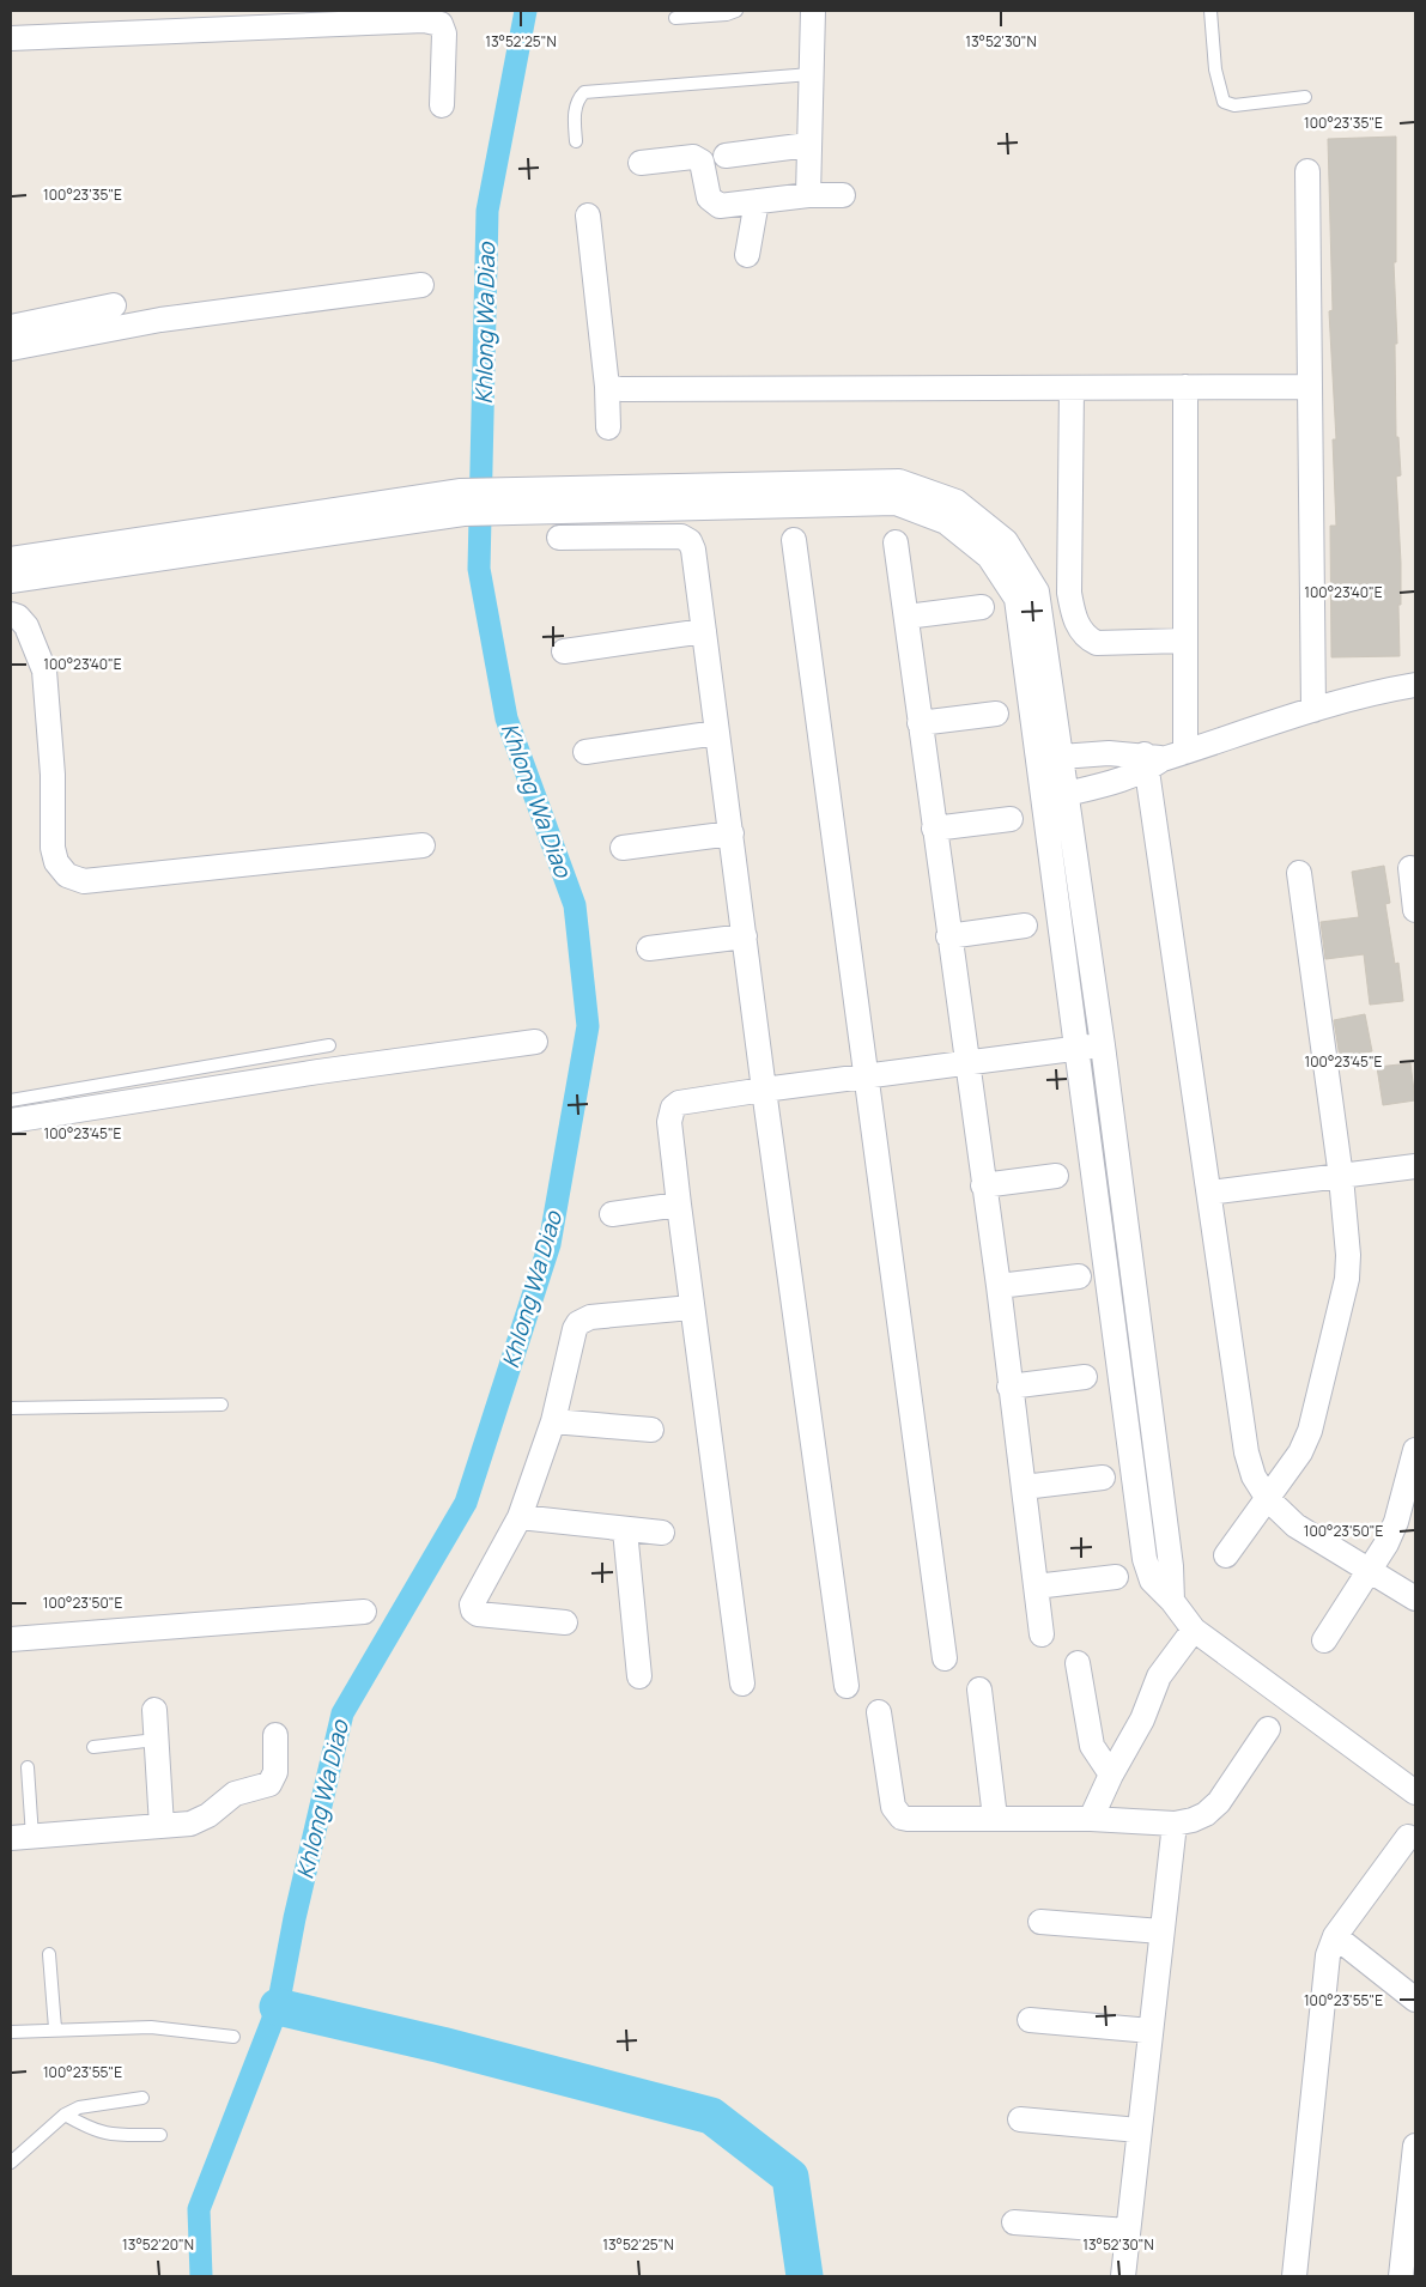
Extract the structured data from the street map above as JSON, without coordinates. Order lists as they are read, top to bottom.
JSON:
{
  "water": ["Khlong Wa Diao"],
  "coordinates": [
    "13°52'25\"N",
    "13°52'30\"N",
    "100°23'35\"E",
    "100°23'40\"E",
    "100°23'45\"E",
    "100°23'50\"E",
    "100°23'55\"E",
    "13°52'20\"N"
  ]
}
